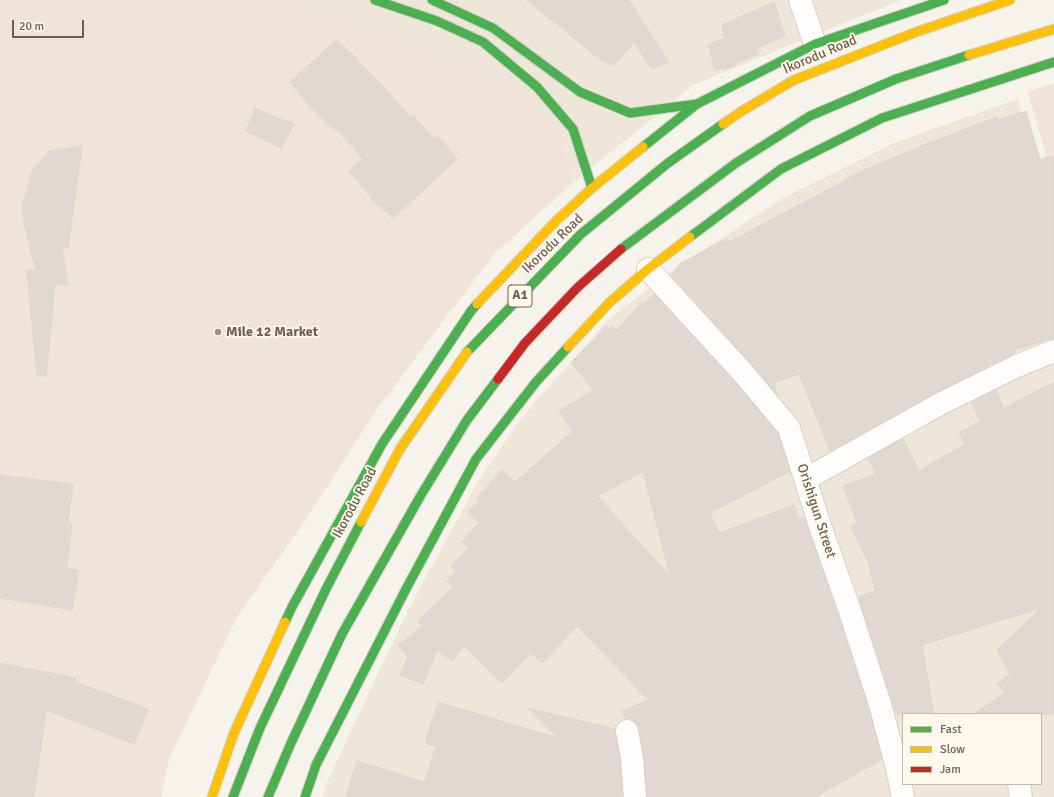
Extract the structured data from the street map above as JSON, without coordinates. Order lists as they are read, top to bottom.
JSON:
{
  "streets": {
    "main road": ["Ikorodu Road", "A1"],
    "street": ["Orishigun Street"]
  },
  "places": ["Mile 12 Market"],
  "legend": ["Fast", "Slow", "Jam"],
  "scale_bar": "20 m"
}
